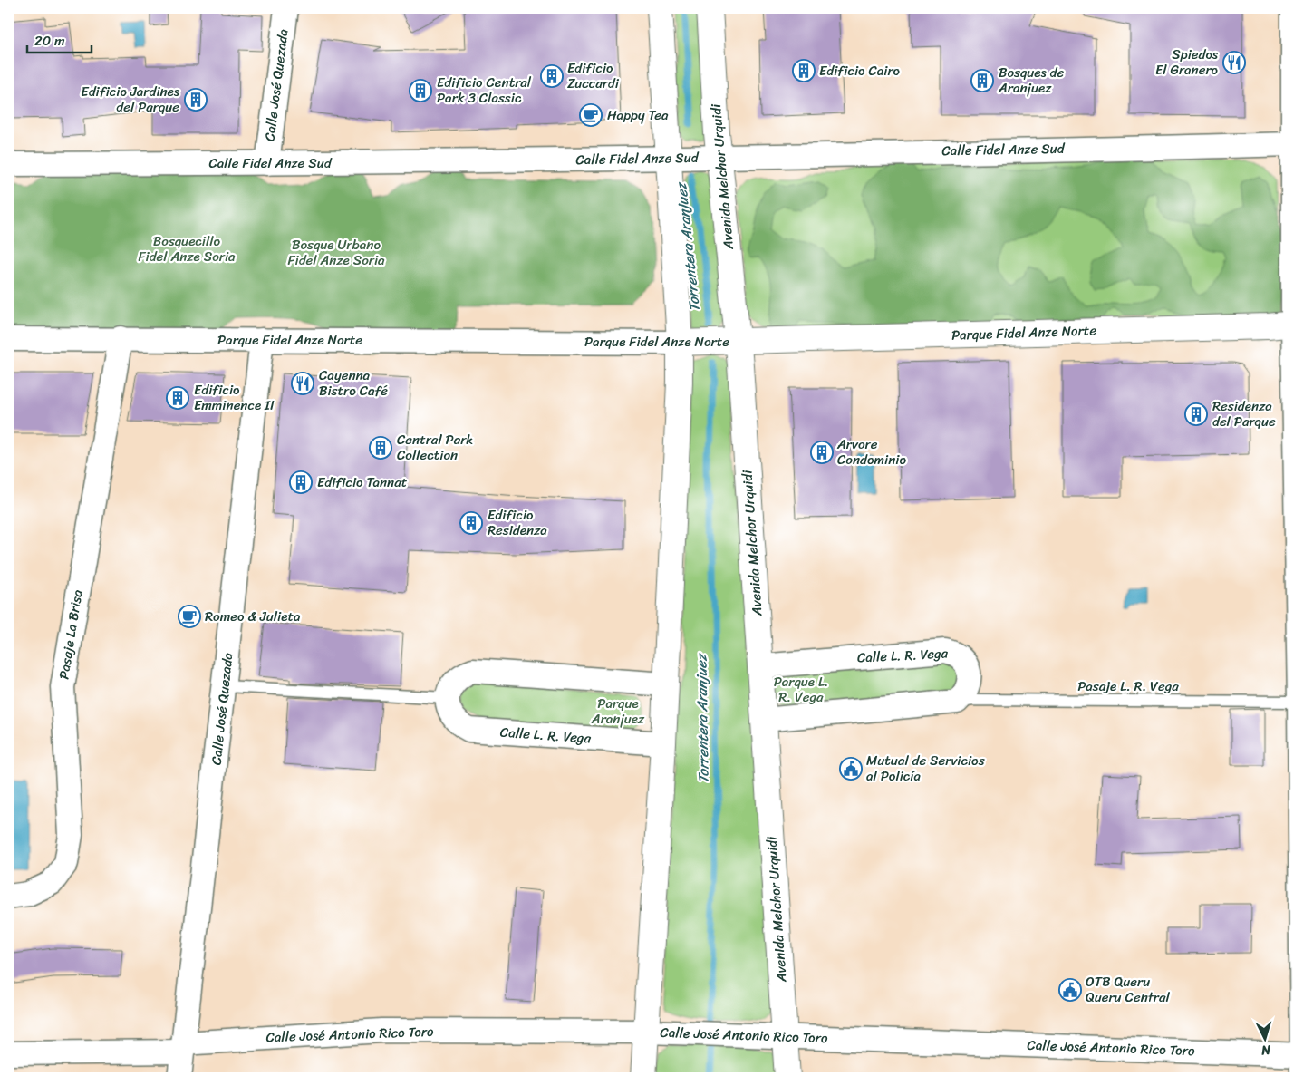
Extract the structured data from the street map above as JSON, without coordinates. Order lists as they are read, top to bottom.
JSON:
{
  "streets": {
    "main road": ["Avenida Melchor Urquidi", "Parque Fidel Anze Norte"],
    "street": [
      "Calle José Quezada",
      "Calle Fidel Anze Sud",
      "Pasaje La Brisa",
      "Calle L. R. Vega",
      "Calle José Antonio Rico Toro"
    ],
    "lane": ["Pasaje L. R. Vega"]
  },
  "crossings": [
    ["Calle José Quezada", "Calle Fidel Anze Sud"],
    ["Calle José Quezada", "Parque Fidel Anze Norte"],
    ["Calle José Quezada", "Calle José Antonio Rico Toro"],
    ["Calle Fidel Anze Sud", "Avenida Melchor Urquidi"],
    ["Avenida Melchor Urquidi", "Parque Fidel Anze Norte"],
    ["Avenida Melchor Urquidi", "Calle L. R. Vega"],
    ["Avenida Melchor Urquidi", "Calle José Antonio Rico Toro"],
    ["Parque Fidel Anze Norte", "Pasaje La Brisa"],
    ["Calle L. R. Vega", "Pasaje L. R. Vega"]
  ],
  "water": ["Torrentera Aranjuez"],
  "parks": [
    "Bosquecillo Fidel Anze Soria",
    "Bosque Urbano Fidel Anze Soria",
    "Parque L. R. Vega",
    "Parque Aranjuez"
  ],
  "places": {
    "restaurant": ["Spiedos El Granero", "Cayenna Bistro Café"],
    "building": [
      "Edificio Cairo",
      "Edificio Zuccardi",
      "Bosques de Aranjuez",
      "Edificio Central Park 3 Classic",
      "Edificio Jardines del Parque",
      "Edificio Emminence II",
      "Residenza del Parque",
      "Central Park Collection",
      "Arvore Condominio",
      "Edificio Tannat",
      "Edificio Residenza"
    ],
    "cafe": ["Happy Tea", "Romeo & Julieta"],
    "public building": ["Mutual de Servicios al Policía", "OTB Queru Queru Central"]
  },
  "scale_bar": "20 m",
  "north": "bottom"
}
